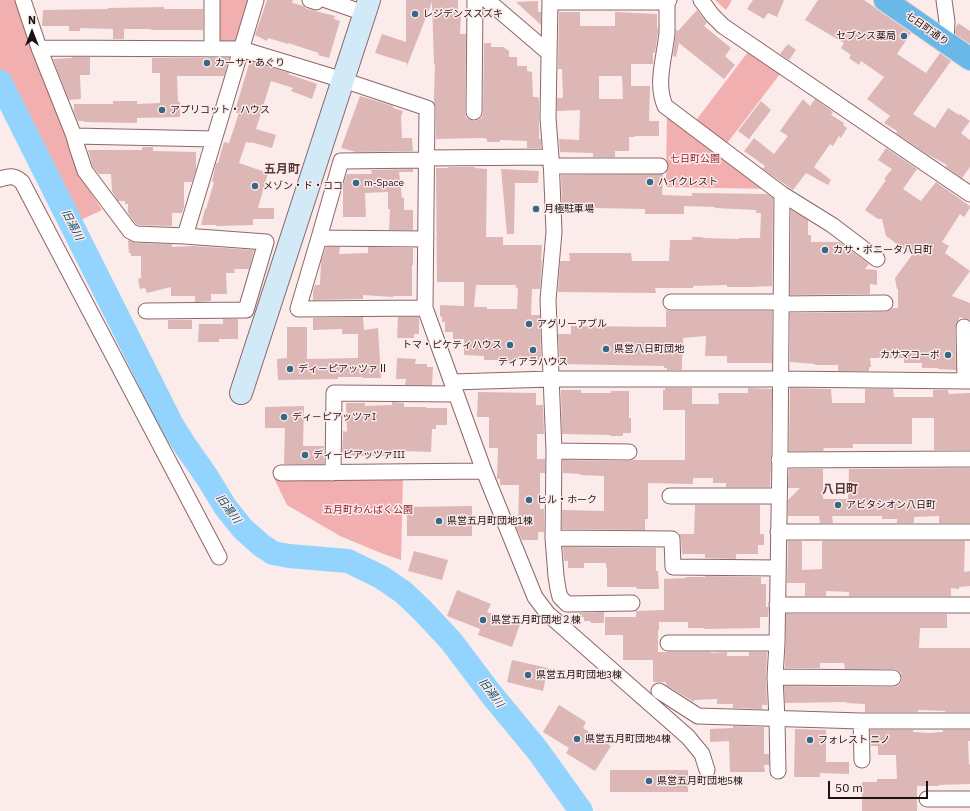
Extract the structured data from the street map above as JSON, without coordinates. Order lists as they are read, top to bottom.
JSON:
{
  "streets": {
    "highway": ["七日町通り"]
  },
  "districts": ["五月町", "八日町"],
  "water": ["旧湯川"],
  "parks": ["七日町公園", "五月町わんぱく公園"],
  "places": [
    "レジデンススズキ",
    "セブンス薬局",
    "カーサ・あぐり",
    "アプリコット・ハウス",
    "ハイクレスト",
    "m-Space",
    "メゾン・ド・ココ",
    "月極駐車場",
    "カサ・ボニータ八日町",
    "アグリーアブル",
    "トマ・ピケティハウス",
    "県営八日町団地",
    "ティアラハウス",
    "カサマコーポ",
    "ディ－ピアッツァⅡ",
    "ディ－ピアッツァI",
    "ディーピアッツァIII",
    "ヒル・ホーク",
    "アビタシオン八日町",
    "県営五月町団地1棟",
    "県営五月町団地２棟",
    "県営五月町団地3棟",
    "県営五月町団地4棟",
    "フォレスト ニノ",
    "県営五月町団地5棟"
  ],
  "scale_bar": "50 m",
  "north": "top"
}
